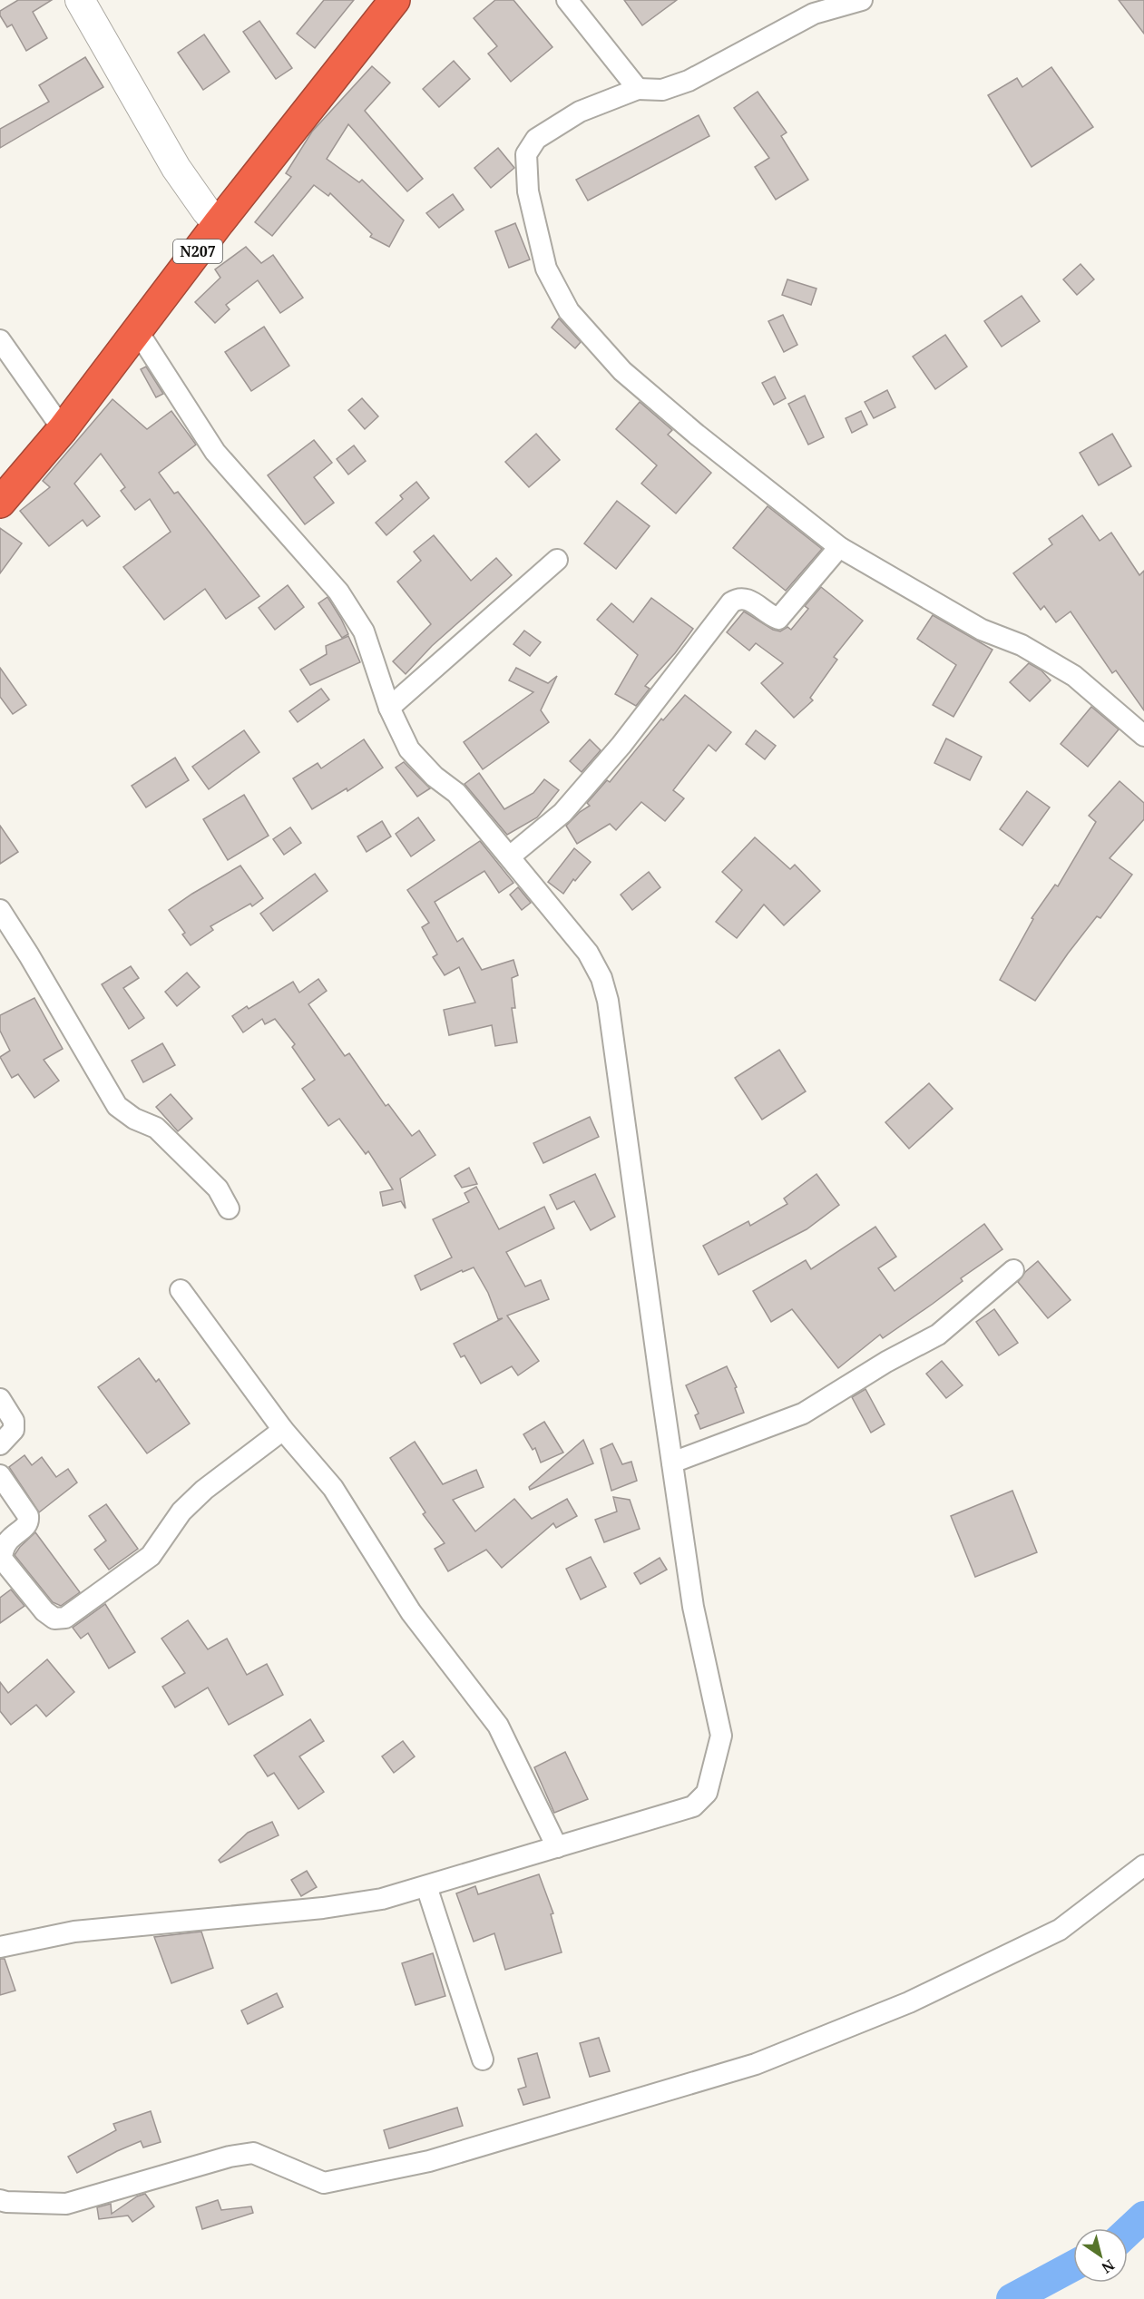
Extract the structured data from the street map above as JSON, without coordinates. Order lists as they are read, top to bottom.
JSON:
{
  "streets": {
    "highway": ["N207"]
  },
  "north": "bottom right"
}
